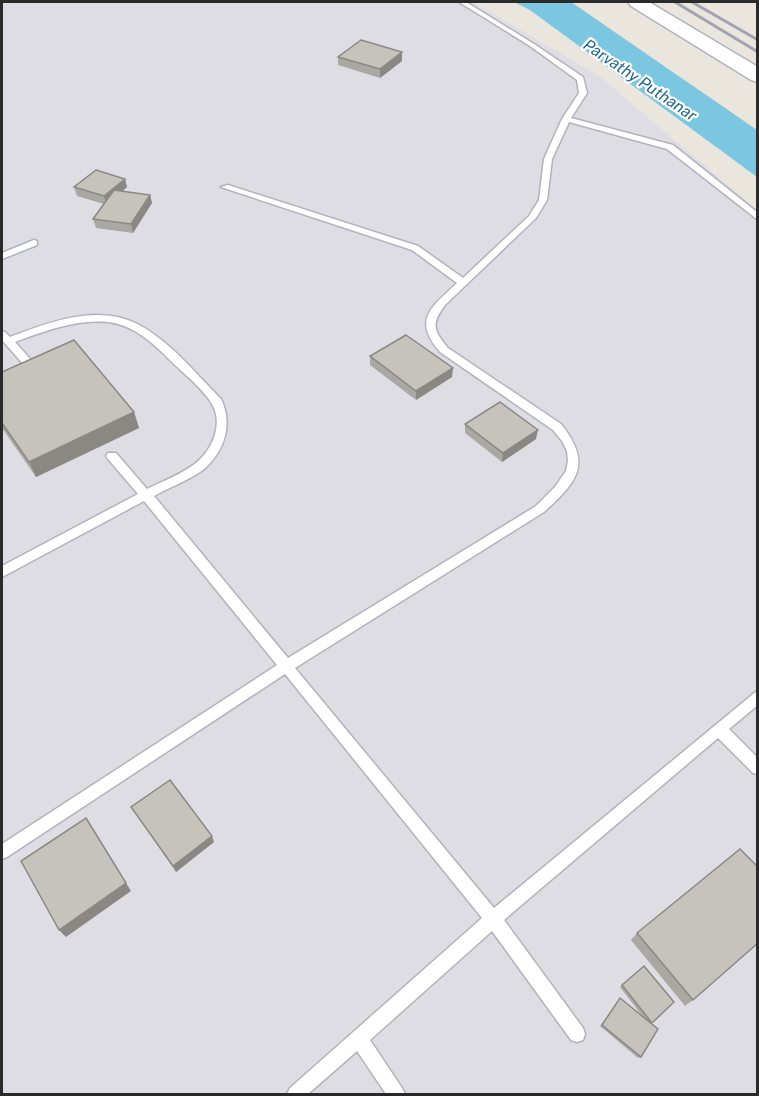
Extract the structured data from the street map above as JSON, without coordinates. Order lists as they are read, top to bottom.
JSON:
{
  "water": ["Parvathy Puthanar"]
}
